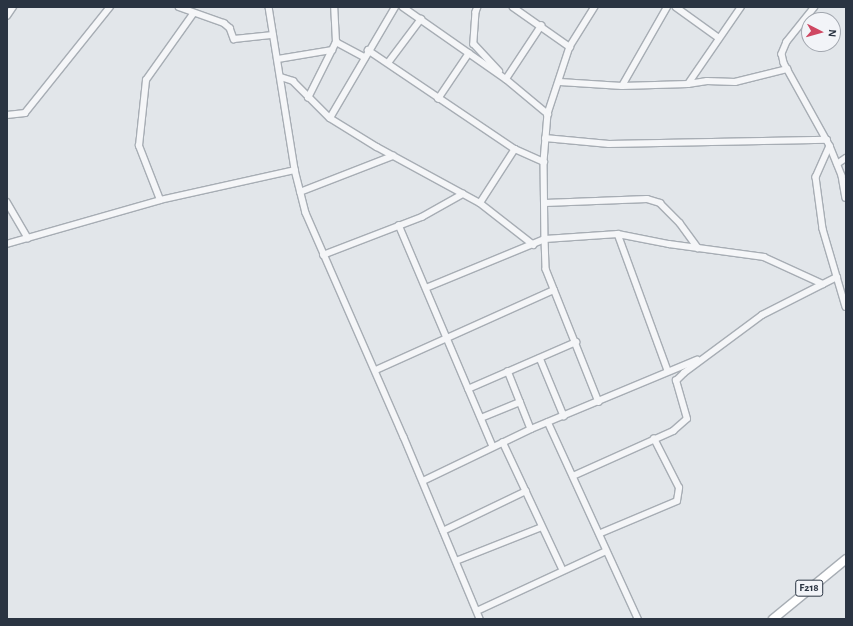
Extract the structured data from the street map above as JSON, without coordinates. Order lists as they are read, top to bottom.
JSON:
{
  "streets": {
    "main road": ["F218"]
  },
  "north": "right"
}
